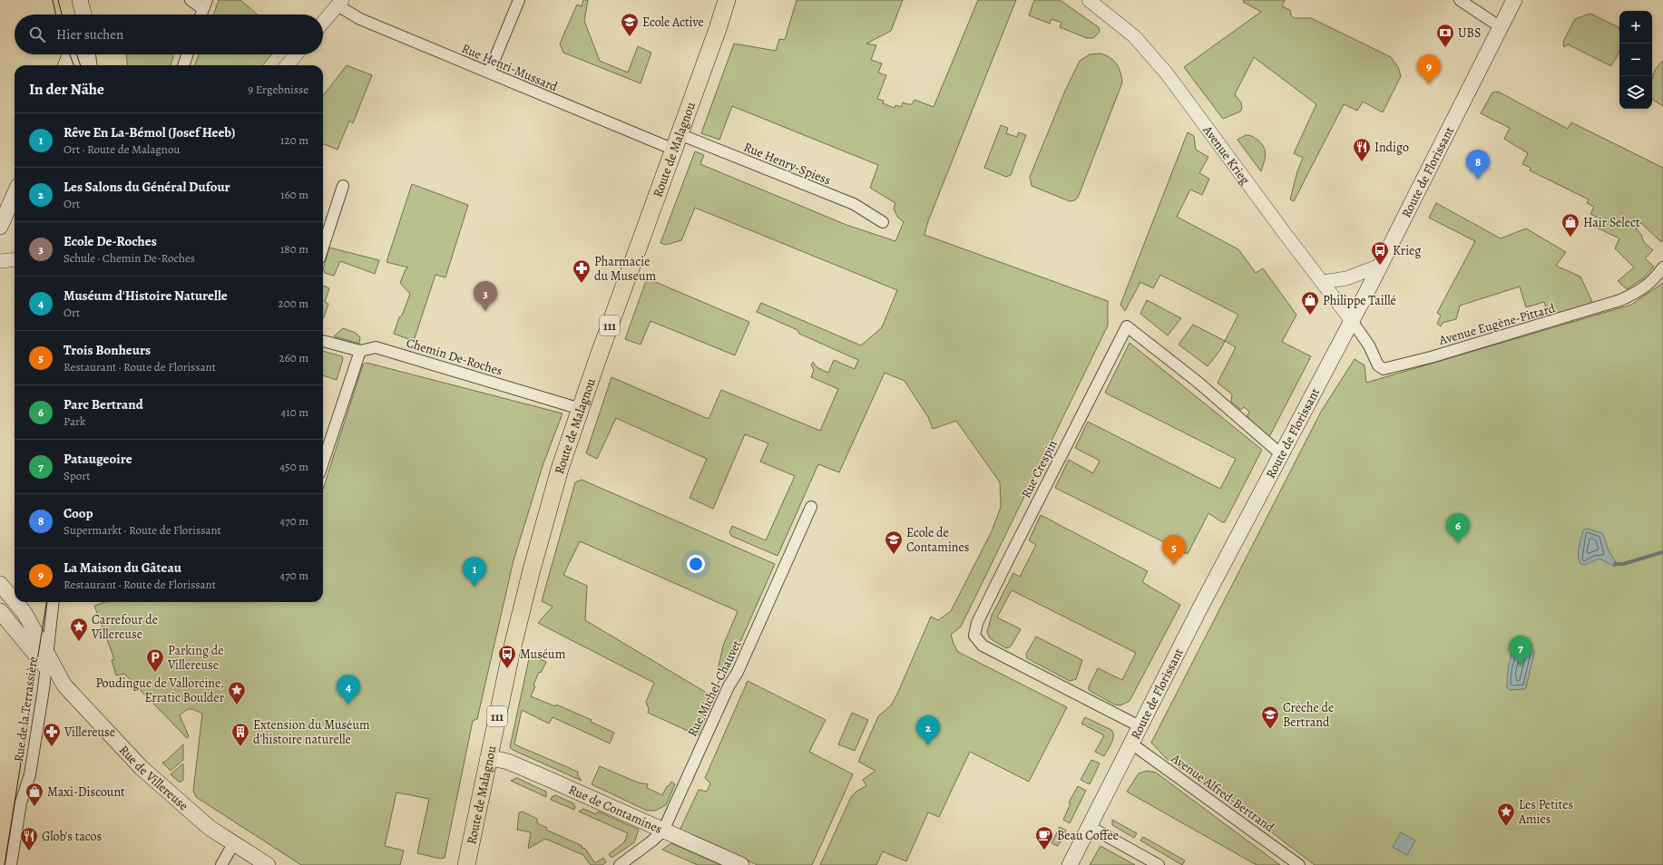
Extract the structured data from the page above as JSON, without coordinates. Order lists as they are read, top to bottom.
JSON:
{
  "streets": {
    "main road": [
      "Route de Malagnou",
      "Route de Florissant",
      "111",
      "Rue de Villereuse",
      "Rue de Contamines"
    ],
    "street": [
      "Rue Henri-Mussard",
      "Avenue Krieg",
      "Rue Henry-Spiess",
      "Avenue Eugène-Pittard",
      "Chemin De-Roches",
      "Rue Crespin",
      "Rue Michel-Chauvet",
      "Rue de la Terrassière",
      "Avenue Alfred-Bertrand"
    ]
  },
  "crossings": [
    ["Rue Henri-Mussard", "Route de Malagnou"],
    ["Rue Henri-Mussard", "Rue Henry-Spiess"],
    ["Route de Malagnou", "Rue Henry-Spiess"],
    ["Route de Malagnou", "Chemin De-Roches"],
    ["Route de Malagnou", "Rue de Contamines"],
    ["Avenue Krieg", "Route de Florissant"],
    ["Avenue Krieg", "Avenue Eugène-Pittard"],
    ["Route de Florissant", "Avenue Eugène-Pittard"],
    ["Route de Florissant", "Rue Crespin"],
    ["Route de Florissant", "Avenue Alfred-Bertrand"],
    ["Rue Michel-Chauvet", "Rue de Contamines"],
    ["Rue de la Terrassière", "Rue de Villereuse"]
  ],
  "places": {
    "school or university": ["Ecole Active", "Ecole de Contamines", "Crèche de Bertrand"],
    "bank": ["UBS"],
    "restaurant": ["Indigo", "Glob's tacos"],
    "shop": ["Hair Select", "Philippe Taillé", "Maxi-Discount"],
    "bus stop": ["Krieg", "Muséum"],
    "pharmacy": ["Pharmacie du Museum", "Villereuse"],
    "place": ["Carrefour de Villereuse", "Poudingue de Vallorcine, Erratic Boulder", "Les Petites Amies"],
    "parking": ["Parking de Villereuse"],
    "building": ["Extension du Muséum d’histoire naturelle"],
    "cafe": ["Beau Coffee"]
  },
  "page": {
    "map_buttons": ["+", "−"],
    "search": "Hier suchen",
    "pins": [
      "9",
      "8",
      "3",
      "6",
      "5",
      "1",
      "7",
      "4",
      "2"
    ],
    "heading": ["In der Nähe", "9 Ergebnisse"],
    "list": [
      {
        "mark": "1",
        "name": "Rêve En La-Bémol (Josef Heeb)",
        "note": "Ort · Route de Malagnou",
        "value": "120 m"
      },
      {
        "mark": "2",
        "name": "Les Salons du Général Dufour",
        "note": "Ort",
        "value": "160 m"
      },
      {
        "mark": "3",
        "name": "Ecole De-Roches",
        "note": "Schule · Chemin De-Roches",
        "value": "180 m"
      },
      {
        "mark": "4",
        "name": "Muséum d'Histoire Naturelle",
        "note": "Ort",
        "value": "200 m"
      },
      {
        "mark": "5",
        "name": "Trois Bonheurs",
        "note": "Restaurant · Route de Florissant",
        "value": "260 m"
      },
      {
        "mark": "6",
        "name": "Parc Bertrand",
        "note": "Park",
        "value": "410 m"
      },
      {
        "mark": "7",
        "name": "Pataugeoire",
        "note": "Sport",
        "value": "450 m"
      },
      {
        "mark": "8",
        "name": "Coop",
        "note": "Supermarkt · Route de Florissant",
        "value": "470 m"
      },
      {
        "mark": "9",
        "name": "La Maison du Gâteau",
        "note": "Restaurant · Route de Florissant",
        "value": "470 m"
      }
    ]
  }
}
